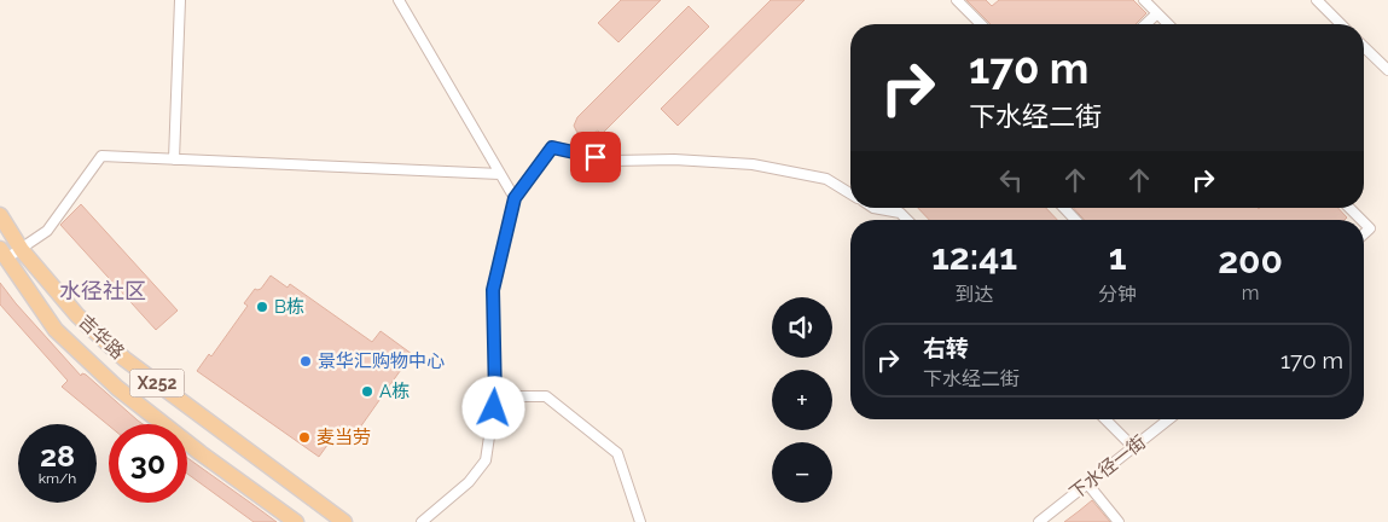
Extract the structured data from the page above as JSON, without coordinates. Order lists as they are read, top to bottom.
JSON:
{
  "streets": {
    "main road": ["吉华路", "X252"],
    "street": ["下水径一街"]
  },
  "districts": ["水径社区"],
  "places": [
    "B栋",
    "景华汇购物中心",
    "A栋",
    "麦当劳"
  ],
  "page": {
    "turn": ["170 m", "下水经二街"],
    "eta": [
      "12:41",
      "到达",
      "1",
      "分钟",
      "200",
      "m"
    ],
    "map_buttons": ["+", "−"],
    "list": [
      {
        "name": "右转",
        "note": "下水经二街",
        "value": "170 m"
      }
    ],
    "speed": "28 km/h",
    "limit": "30"
  }
}
